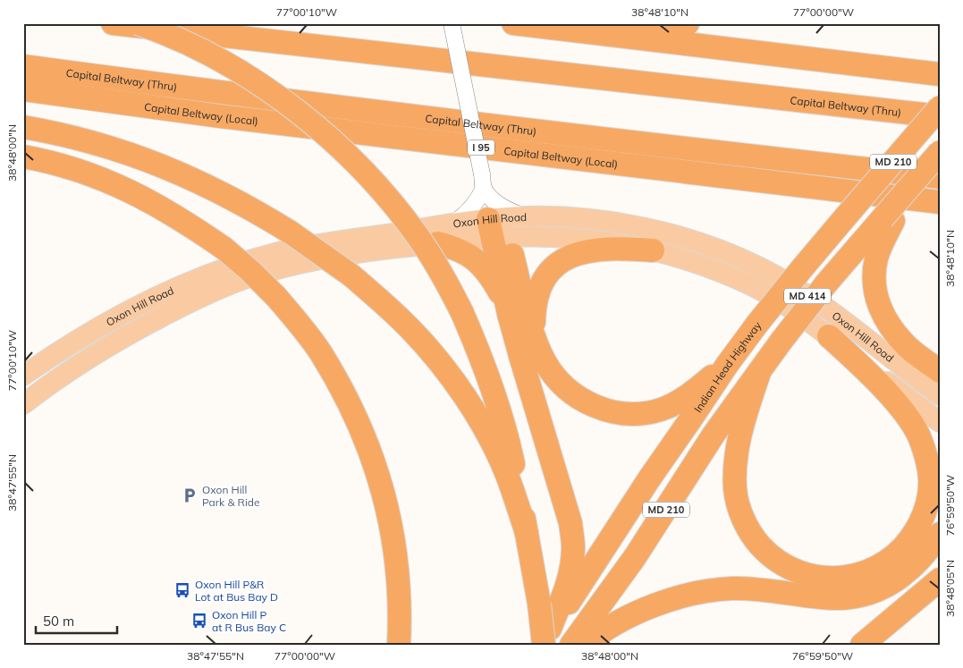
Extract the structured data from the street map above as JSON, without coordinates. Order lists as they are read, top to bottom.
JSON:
{
  "streets": {
    "highway": [
      "Capital Beltway (Thru)",
      "Capital Beltway (Local)",
      "I 95",
      "MD 210",
      "Indian Head Highway"
    ],
    "main road": ["Oxon Hill Road", "MD 414"]
  },
  "crossings": [
    ["Capital Beltway (Thru)", "MD 210"],
    ["Oxon Hill Road", "MD 414"]
  ],
  "places": {
    "parking": ["Oxon Hill Park & Ride"],
    "bus stop": ["Oxon Hill P&R Lot at Bus Bay D", "Oxon Hill P at R Bus Bay C"]
  },
  "scale_bar": "50 m",
  "coordinates": [
    "77°00'10\"W",
    "38°48'10\"N",
    "77°00'00\"W",
    "38°48'00\"N",
    "38°47'55\"N",
    "76°59'50\"W",
    "38°48'05\"N"
  ]
}
